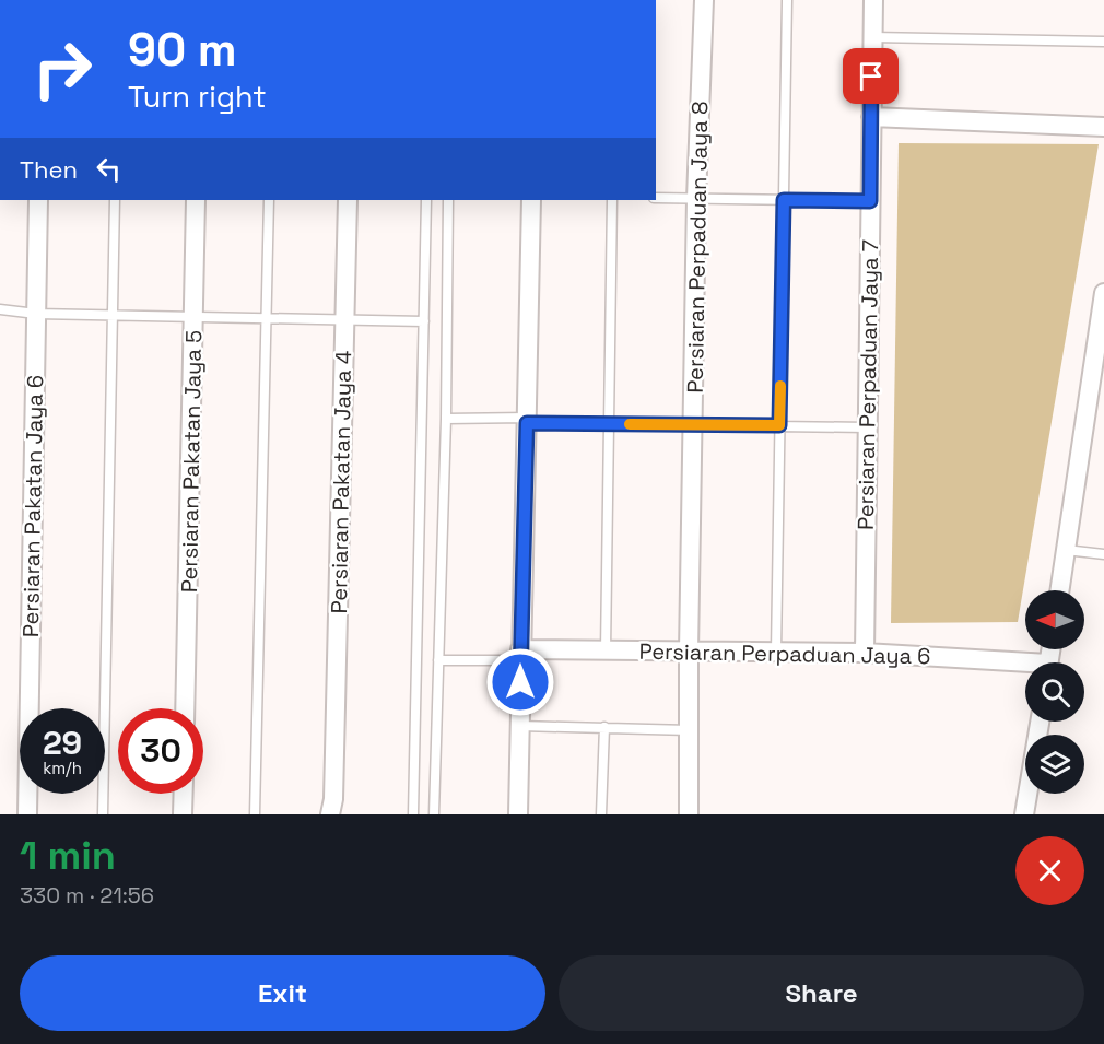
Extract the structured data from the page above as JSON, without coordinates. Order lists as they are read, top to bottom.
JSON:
{
  "streets": {
    "street": [
      "Persiaran Perpaduan Jaya 8",
      "Persiaran Perpaduan Jaya 7",
      "Persiaran Pakatan Jaya 5",
      "Persiaran Pakatan Jaya 4",
      "Persiaran Pakatan Jaya 6",
      "Persiaran Perpaduan Jaya 6"
    ]
  },
  "crossings": [
    ["Persiaran Perpaduan Jaya 8", "Persiaran Perpaduan Jaya 6"],
    ["Persiaran Perpaduan Jaya 7", "Persiaran Perpaduan Jaya 6"]
  ],
  "north": "left",
  "page": {
    "turn": ["90 m", "Turn right"],
    "then": "Then",
    "speed": "29 km/h",
    "limit": "30",
    "heading": ["1 min", "330 m · 21:56"],
    "buttons": ["Exit", "Share"]
  }
}
